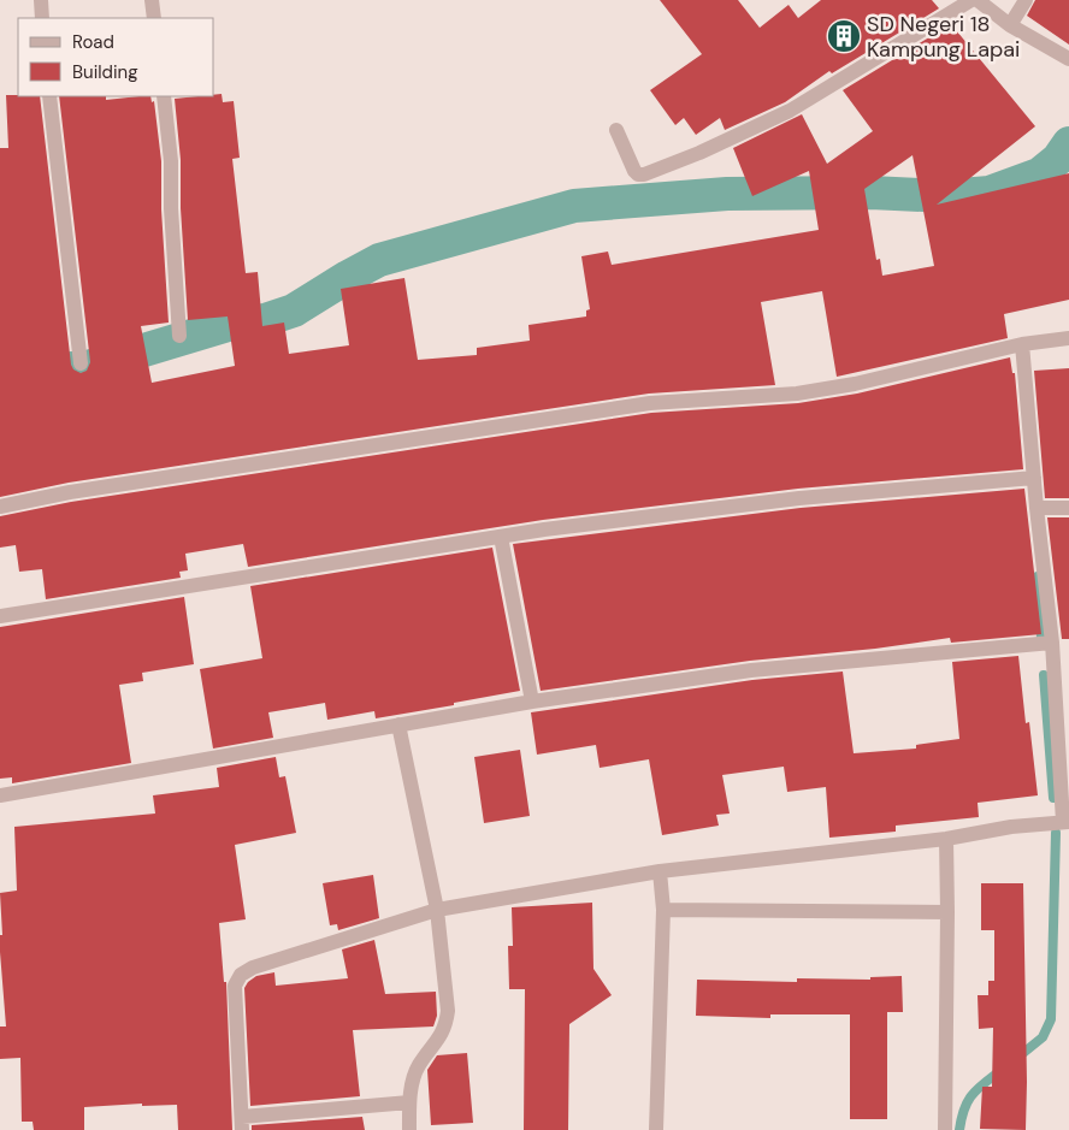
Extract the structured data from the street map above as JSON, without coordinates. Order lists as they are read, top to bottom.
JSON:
{
  "places": {
    "building": ["SD Negeri 18 Kampung Lapai"]
  },
  "legend": ["Road", "Building"]
}
